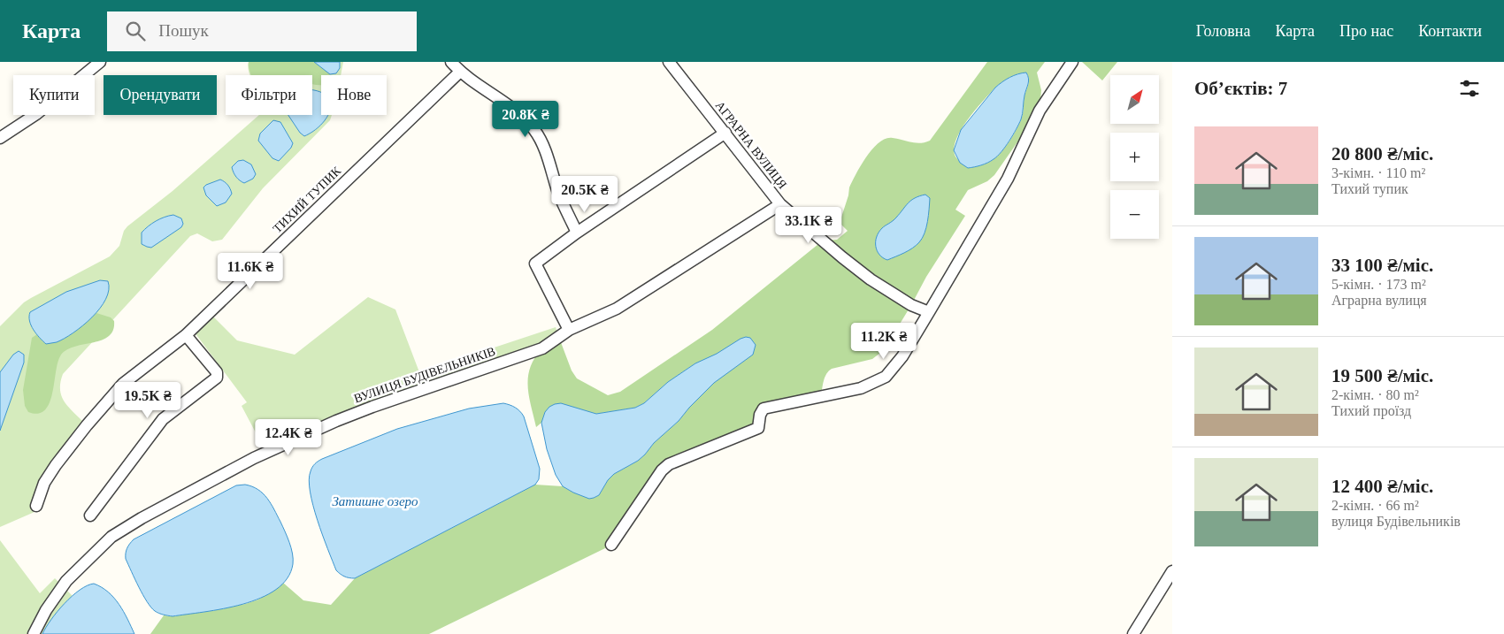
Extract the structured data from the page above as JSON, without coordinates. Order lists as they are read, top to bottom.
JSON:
{
  "streets": {
    "street": ["АГРАРНА ВУЛИЦЯ", "ТИХИЙ ТУПИК", "ВУЛИЦЯ БУДІВЕЛЬНИКІВ"]
  },
  "crossings": [
    ["АГРАРНА ВУЛИЦЯ", "ВУЛИЦЯ БУДІВЕЛЬНИКІВ"]
  ],
  "water": ["Затишне озеро"],
  "north": "top right",
  "page": {
    "header": "Карта",
    "search": "Пошук",
    "nav": [
      "Головна",
      "Карта",
      "Про нас",
      "Контакти"
    ],
    "heading": "Об’єктів: 7",
    "map_buttons": ["+", "−"],
    "chip": [
      "Купити",
      "Орендувати",
      "Фільтри",
      "Нове"
    ],
    "price": [
      "20.8K ₴",
      "20.5K ₴",
      "33.1K ₴",
      "11.6K ₴",
      "11.2K ₴",
      "19.5K ₴",
      "12.4K ₴"
    ],
    "list": [
      {
        "name": "20 800 ₴/міс.",
        "note": "3-кімн. · 110 m² · Тихий тупик"
      },
      {
        "name": "33 100 ₴/міс.",
        "note": "5-кімн. · 173 m² · Аграрна вулиця"
      },
      {
        "name": "19 500 ₴/міс.",
        "note": "2-кімн. · 80 m² · Тихий проїзд"
      },
      {
        "name": "12 400 ₴/міс.",
        "note": "2-кімн. · 66 m² · вулиця Будівельників"
      }
    ]
  }
}
